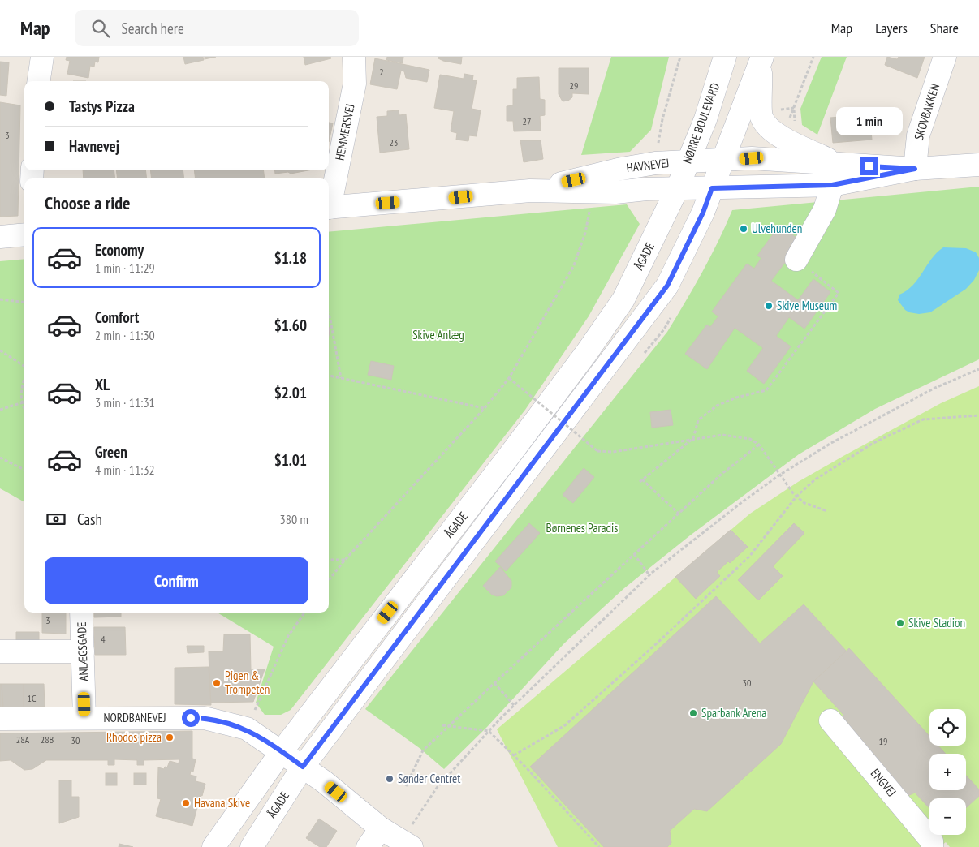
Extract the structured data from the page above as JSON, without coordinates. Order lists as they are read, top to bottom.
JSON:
{
  "streets": {
    "street": [
      "SKOVBAKKEN",
      "NØRRE BOULEVARD",
      "HEMMERSVEJ",
      "HAVNEVEJ",
      "ÅGADE",
      "ANLÆGSGADE",
      "NORDBANEVEJ",
      "ENGVEJ"
    ]
  },
  "crossings": [
    ["SKOVBAKKEN", "HAVNEVEJ"],
    ["NØRRE BOULEVARD", "HAVNEVEJ"],
    ["NØRRE BOULEVARD", "ÅGADE"],
    ["HAVNEVEJ", "ÅGADE"],
    ["ÅGADE", "NORDBANEVEJ"],
    ["ANLÆGSGADE", "NORDBANEVEJ"]
  ],
  "parks": ["Skive Anlæg", "Børnenes Paradis"],
  "places": [
    "Ulvehunden",
    "Skive Museum",
    "Skive Stadion",
    "Pigen & Trompeten",
    "Sparbank Arena",
    "Rhodos pizza",
    "Sønder Centret",
    "Havana Skive"
  ],
  "house_numbers": [
    "2",
    "29",
    "27",
    "3",
    "23",
    "3",
    "4",
    "30",
    "1C",
    "28A",
    "28B",
    "30",
    "19"
  ],
  "page": {
    "header": "Map",
    "search": "Search here",
    "nav": ["Map", "Layers", "Share"],
    "banner": ["Tastys Pizza", "Havnevej"],
    "bubble": "1 min",
    "heading": "Choose a ride",
    "list": [
      {
        "name": "Economy",
        "note": "1 min · 11:29",
        "value": "$1.18"
      },
      {
        "name": "Comfort",
        "note": "2 min · 11:30",
        "value": "$1.60"
      },
      {
        "name": "XL",
        "note": "3 min · 11:31",
        "value": "$2.01"
      },
      {
        "name": "Green",
        "note": "4 min · 11:32",
        "value": "$1.01"
      }
    ],
    "pay": ["Cash", "380 m"],
    "buttons": "Confirm",
    "map_buttons": ["+", "−"]
  }
}
